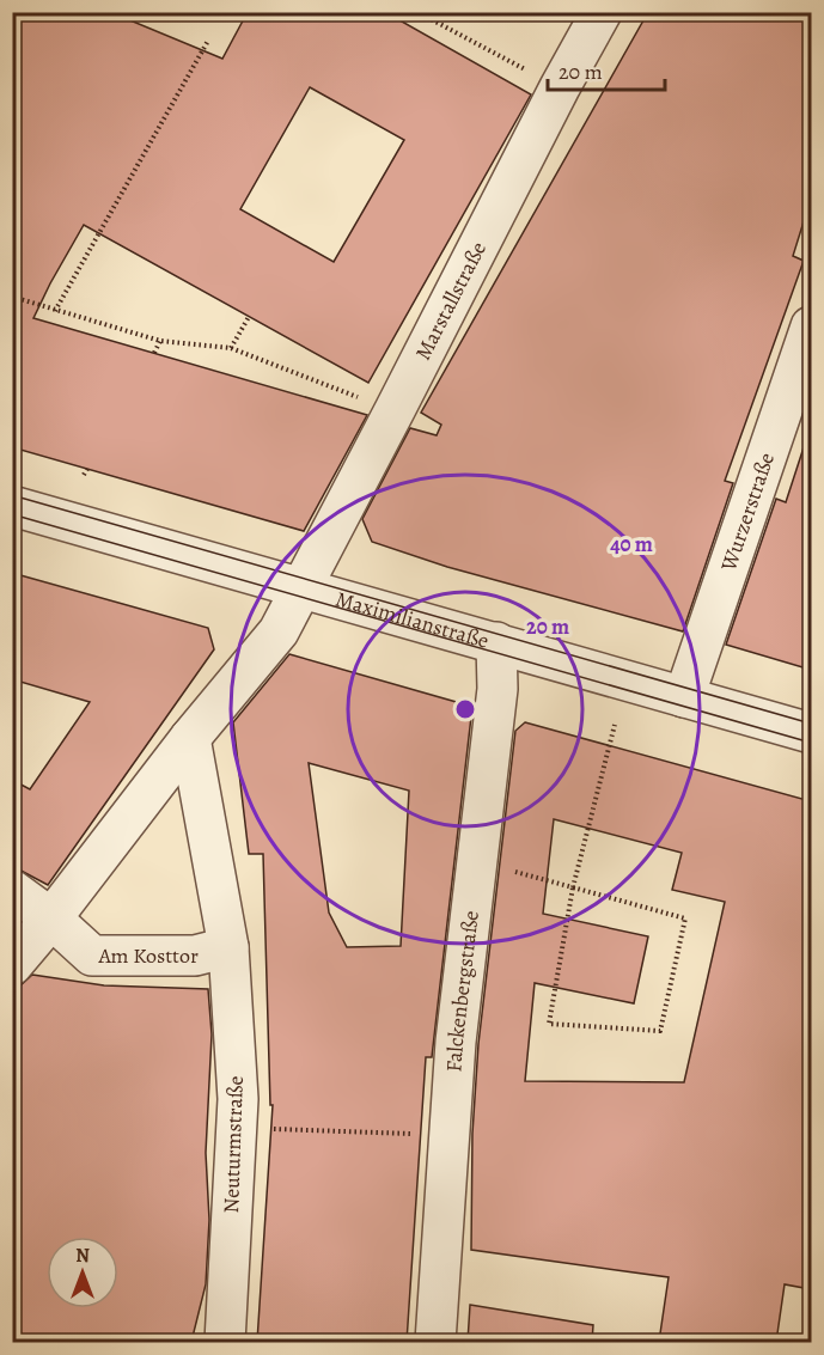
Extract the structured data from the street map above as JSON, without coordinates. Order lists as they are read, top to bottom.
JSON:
{
  "streets": {
    "street": [
      "Marstallstraße",
      "Wurzerstraße",
      "Maximilianstraße",
      "Am Kosttor",
      "Falckenbergstraße",
      "Neuturmstraße"
    ]
  },
  "crossings": [
    ["Marstallstraße", "Maximilianstraße"],
    ["Wurzerstraße", "Maximilianstraße"],
    ["Maximilianstraße", "Falckenbergstraße"],
    ["Am Kosttor", "Neuturmstraße"]
  ],
  "scale_bar": "20 m",
  "north": "top",
  "rings": ["40 m", "20 m"]
}
